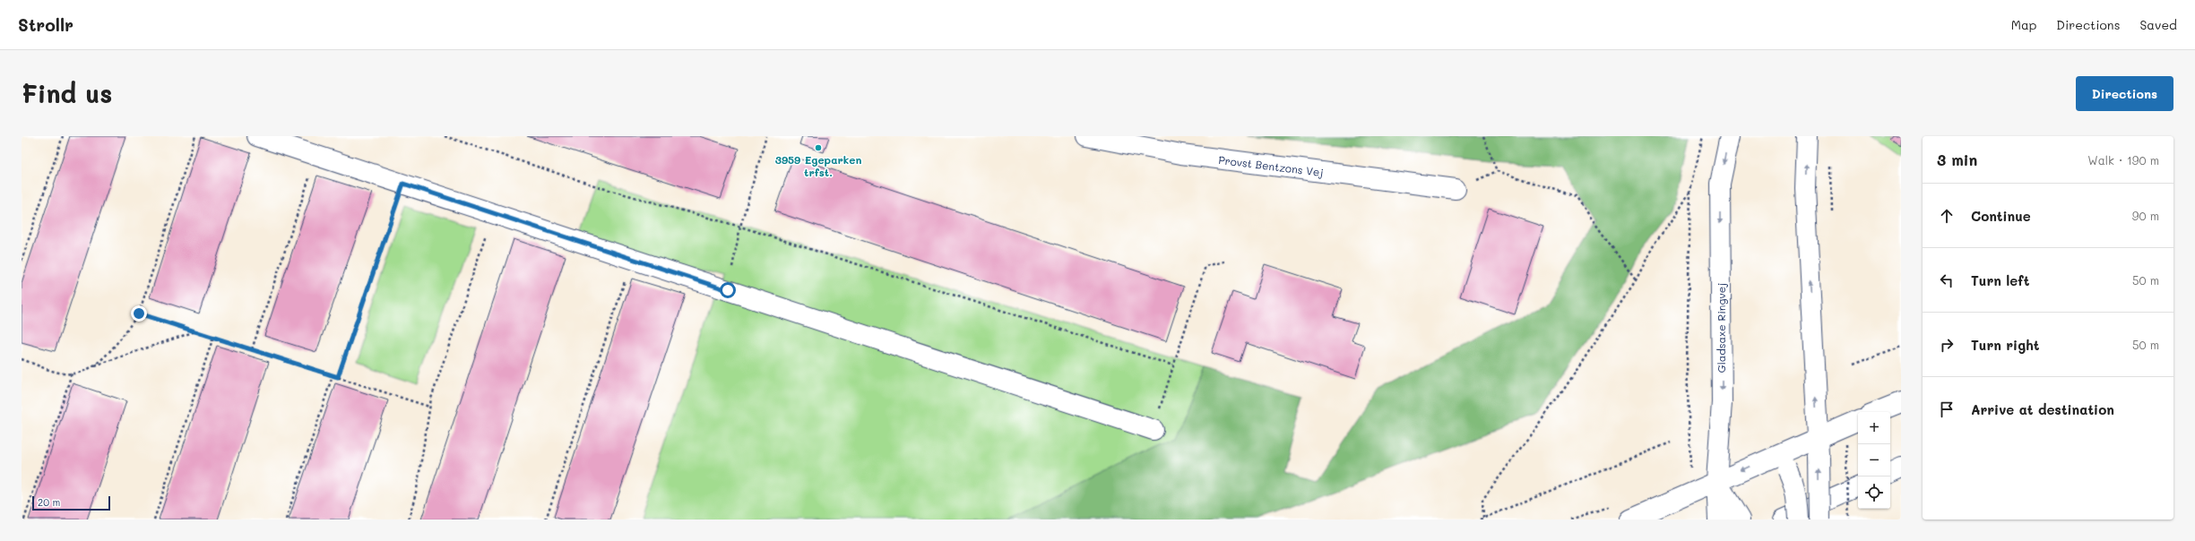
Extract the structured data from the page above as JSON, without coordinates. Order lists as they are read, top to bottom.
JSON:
{
  "streets": {
    "main road": ["Provst Bentzons Vej", "Gladsaxe Ringvej"]
  },
  "places": ["3959 Egeparken trfst."],
  "scale_bar": "20 m",
  "page": {
    "header": "Strollr",
    "nav": ["Map", "Directions", "Saved"],
    "buttons": "Directions",
    "title": "Find us",
    "heading": ["3 min", "Walk · 190 m"],
    "list": [
      ["Continue", "90 m"],
      ["Turn left", "50 m"],
      ["Turn right", "50 m"],
      "Arrive at destination"
    ],
    "map_buttons": ["+", "−"],
    "scale": "20 m"
  }
}
